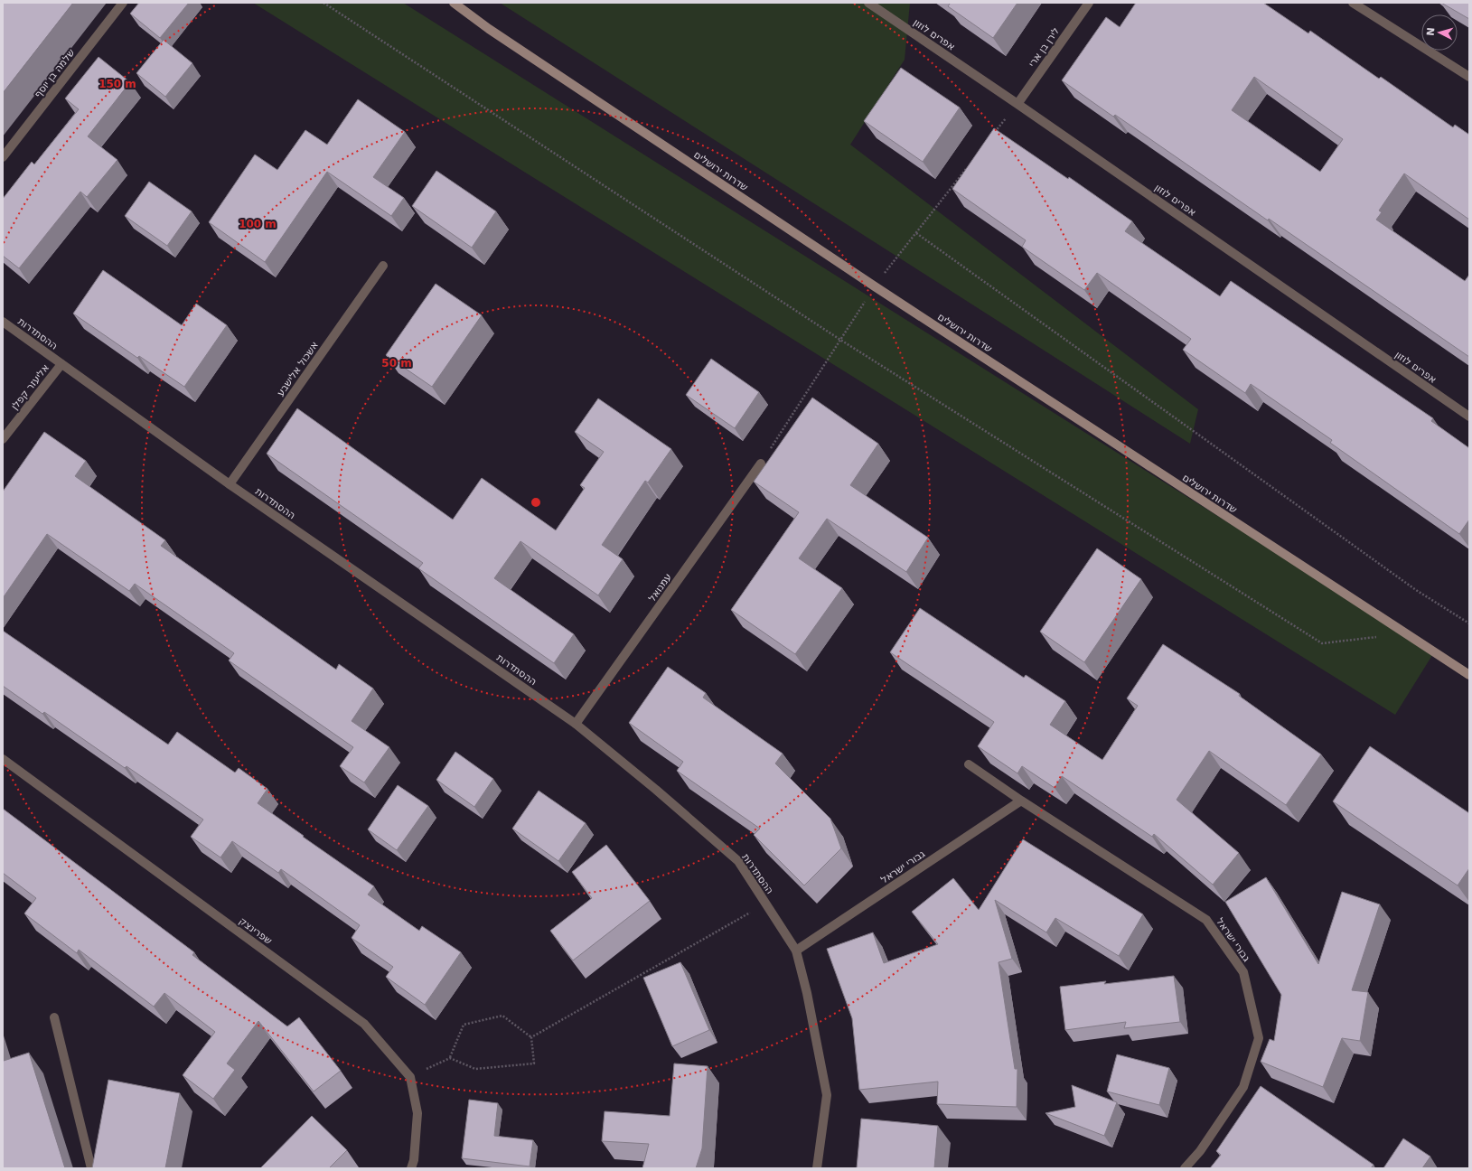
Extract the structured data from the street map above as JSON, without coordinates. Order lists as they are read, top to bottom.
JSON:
{
  "streets": {
    "main road": ["שדרות ירושלים"],
    "street": [
      "אפרים לוזון",
      "לירן בן ארי",
      "שלמה בן יוסף",
      "ההסתדרות",
      "אשכול אלישבע",
      "אליעזר קפלן",
      "עמנואל",
      "גבורי ישראל",
      "שפרינצק"
    ]
  },
  "crossings": [
    ["אפרים לוזון", "לירן בן ארי"],
    ["ההסתדרות", "אשכול אלישבע"],
    ["ההסתדרות", "אליעזר קפלן"],
    ["ההסתדרות", "עמנואל"],
    ["ההסתדרות", "גבורי ישראל"]
  ],
  "north": "left",
  "rings": ["150 m", "100 m", "50 m"]
}
